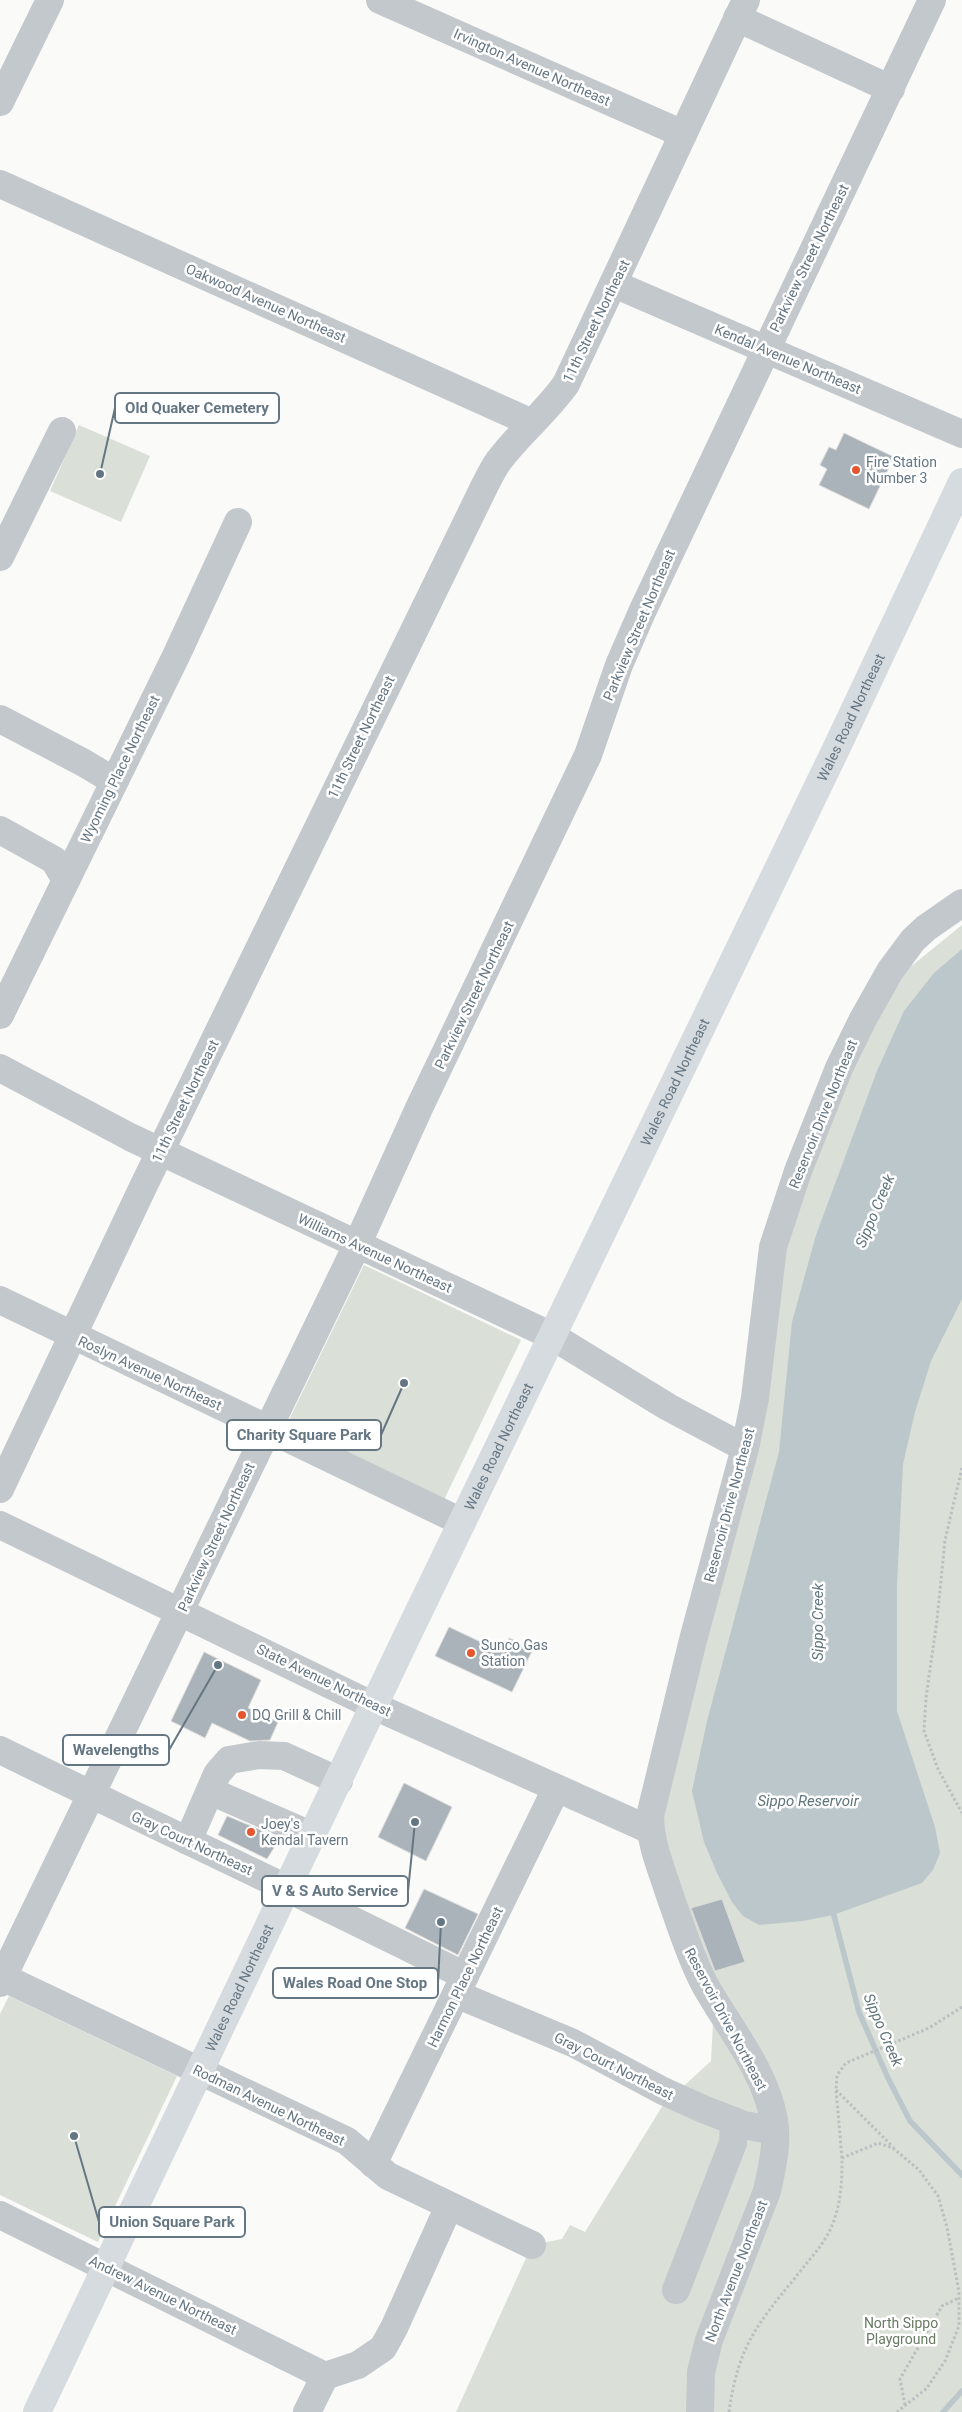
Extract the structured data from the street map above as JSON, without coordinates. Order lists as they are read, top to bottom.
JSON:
{
  "streets": {
    "main road": ["Wales Road Northeast"],
    "street": [
      "Irvington Avenue Northeast",
      "Parkview Street Northeast",
      "Oakwood Avenue Northeast",
      "11th Street Northeast",
      "Kendal Avenue Northeast",
      "Wyoming Place Northeast",
      "Reservoir Drive Northeast",
      "Williams Avenue Northeast",
      "Roslyn Avenue Northeast",
      "State Avenue Northeast",
      "Gray Court Northeast",
      "Harmon Place Northeast",
      "Rodman Avenue Northeast",
      "North Avenue Northeast",
      "Andrew Avenue Northeast"
    ]
  },
  "crossings": [
    ["Irvington Avenue Northeast", "11th Street Northeast"],
    ["Parkview Street Northeast", "Kendal Avenue Northeast"],
    ["Parkview Street Northeast", "Williams Avenue Northeast"],
    ["Parkview Street Northeast", "Roslyn Avenue Northeast"],
    ["Parkview Street Northeast", "State Avenue Northeast"],
    ["Parkview Street Northeast", "Gray Court Northeast"],
    ["Parkview Street Northeast", "Rodman Avenue Northeast"],
    ["Oakwood Avenue Northeast", "11th Street Northeast"],
    ["11th Street Northeast", "Kendal Avenue Northeast"],
    ["11th Street Northeast", "Williams Avenue Northeast"],
    ["11th Street Northeast", "Roslyn Avenue Northeast"],
    ["Wales Road Northeast", "Williams Avenue Northeast"],
    ["Wales Road Northeast", "Roslyn Avenue Northeast"],
    ["Wales Road Northeast", "State Avenue Northeast"],
    ["Wales Road Northeast", "Gray Court Northeast"],
    ["Wales Road Northeast", "Rodman Avenue Northeast"],
    ["Wales Road Northeast", "Andrew Avenue Northeast"],
    ["Reservoir Drive Northeast", "Williams Avenue Northeast"],
    ["Reservoir Drive Northeast", "State Avenue Northeast"],
    ["Reservoir Drive Northeast", "Gray Court Northeast"],
    ["Reservoir Drive Northeast", "North Avenue Northeast"],
    ["State Avenue Northeast", "Harmon Place Northeast"],
    ["Gray Court Northeast", "Harmon Place Northeast"],
    ["Gray Court Northeast", "North Avenue Northeast"],
    ["Harmon Place Northeast", "Rodman Avenue Northeast"]
  ],
  "water": ["Sippo Creek", "Sippo Reservoir"],
  "parks": ["North Sippo Playground"],
  "places": [
    "Fire Station Number 3",
    "Old Quaker Cemetery",
    "Charity Square Park",
    "Sunco Gas Station",
    "Wavelengths",
    "DQ Grill & Chill",
    "V & S Auto Service",
    "Joey's Kendal Tavern",
    "Wales Road One Stop",
    "Union Square Park"
  ]
}
